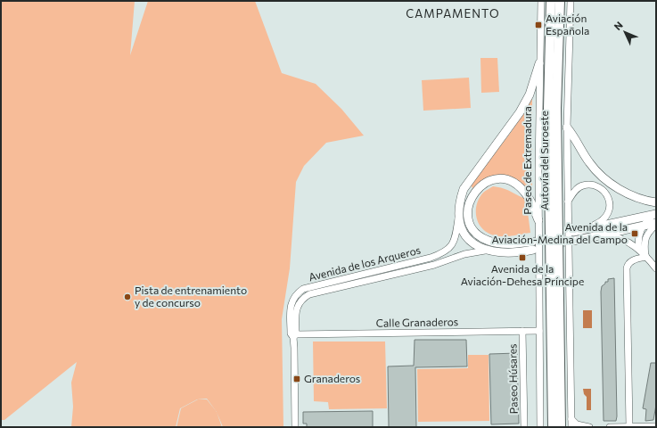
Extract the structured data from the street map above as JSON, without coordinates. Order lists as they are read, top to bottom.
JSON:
{
  "streets": {
    "highway": ["Autovía del Suroeste"],
    "street": [
      "Paseo de Extremadura",
      "Avenida de los Arqueros",
      "Calle Granaderos",
      "Paseo Húsares"
    ]
  },
  "crossings": [
    ["Paseo de Extremadura", "Calle Granaderos"],
    ["Avenida de los Arqueros", "Calle Granaderos"],
    ["Calle Granaderos", "Paseo Húsares"]
  ],
  "districts": ["CAMPAMENTO"],
  "places": {
    "transit": [
      "Aviación Española",
      "Avenida de la Aviación-Medina del Campo",
      "Avenida de la Aviación-Dehesa Príncipe",
      "Granaderos"
    ],
    "other": ["Pista de entrenamiento y de concurso"]
  },
  "north": "top left"
}
